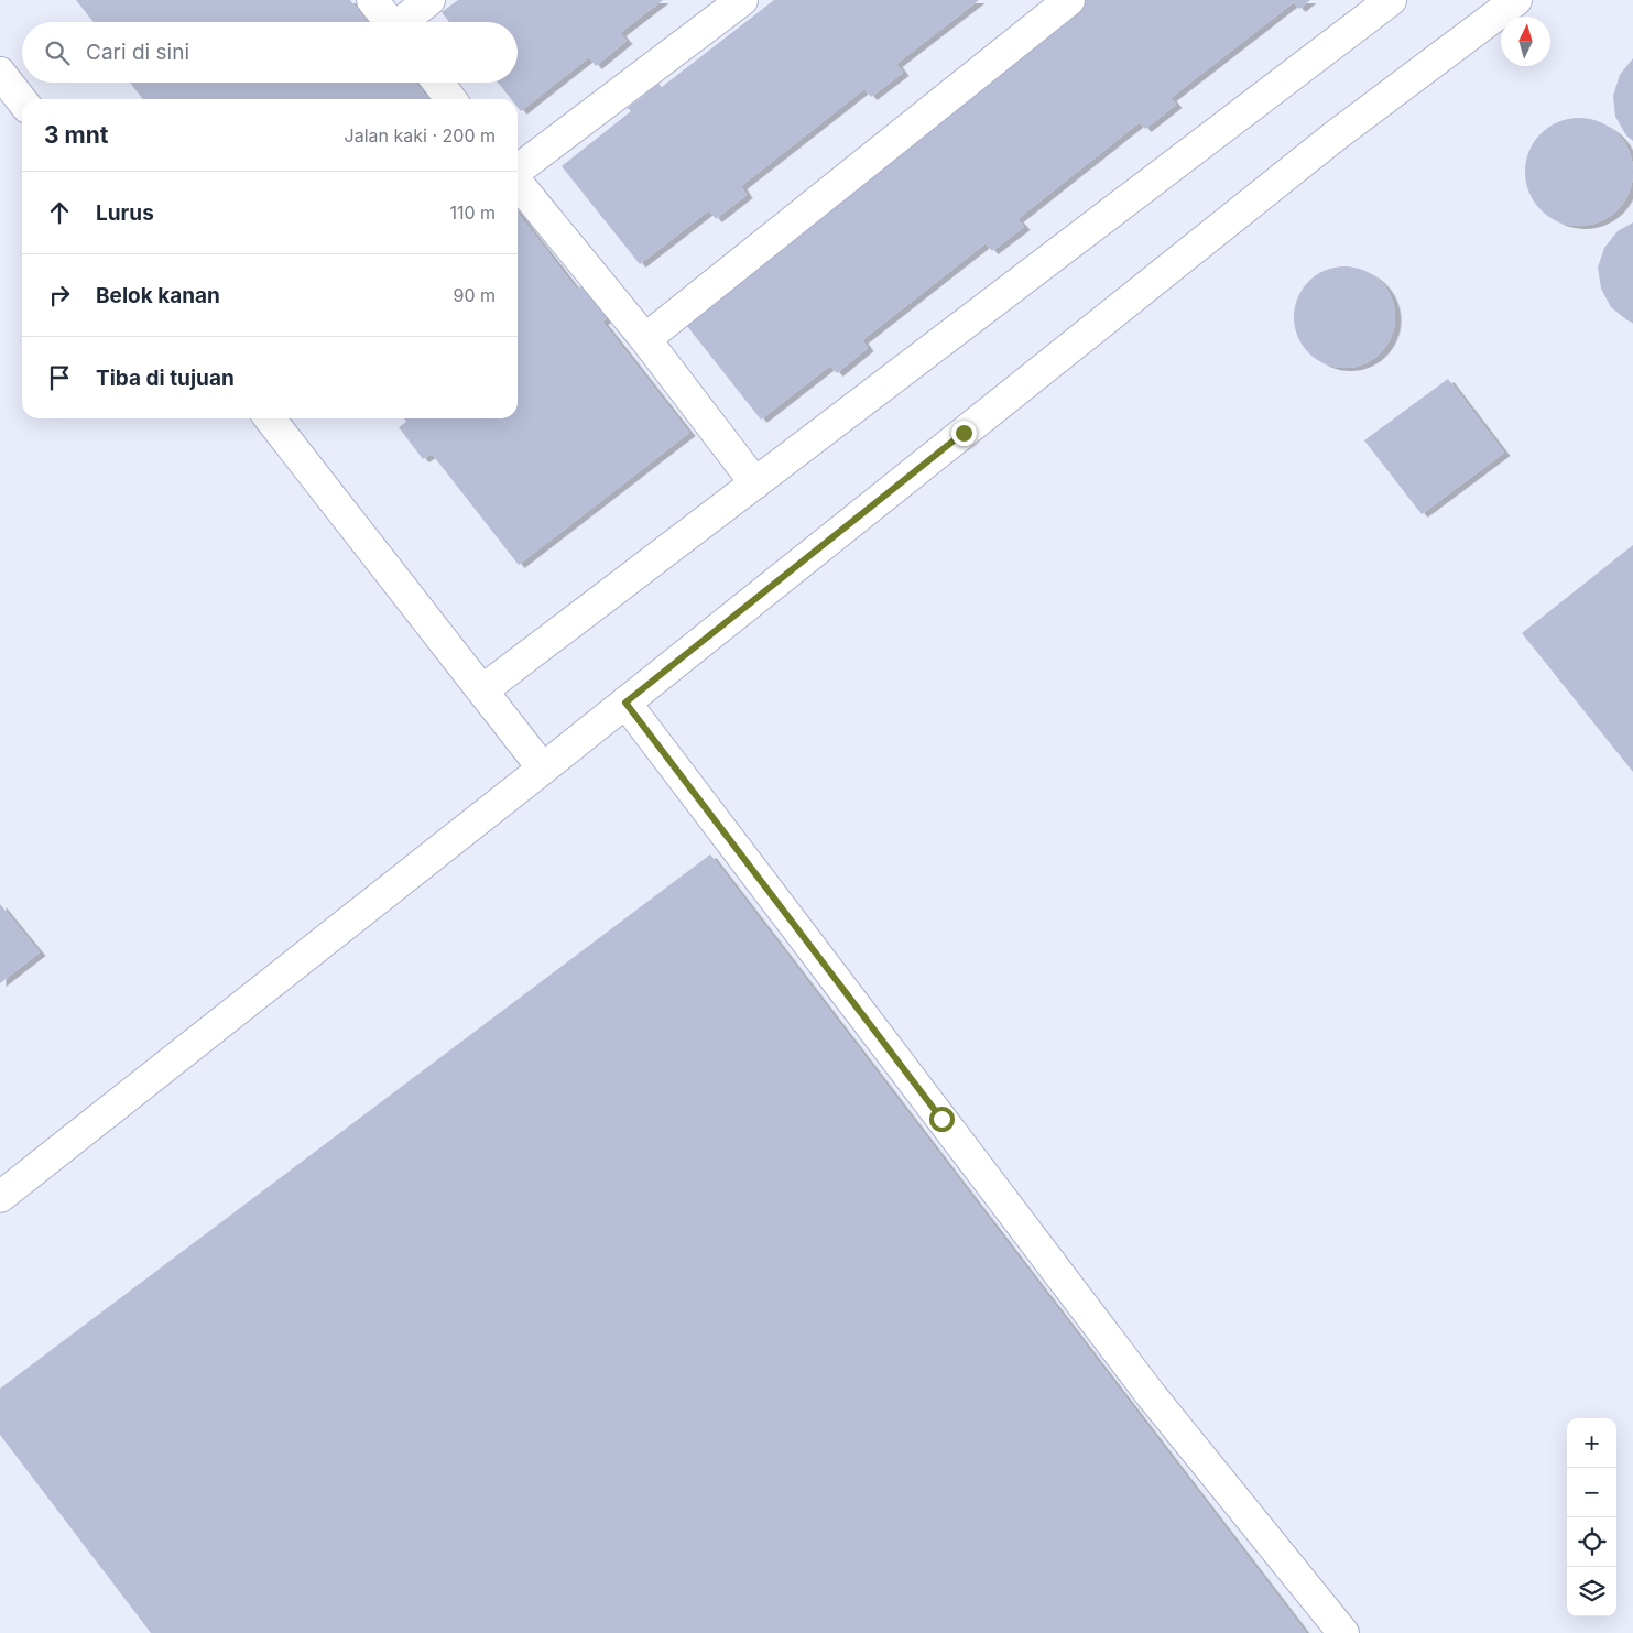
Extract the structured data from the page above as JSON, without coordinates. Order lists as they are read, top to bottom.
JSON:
{
  "north": "top",
  "page": {
    "search": "Cari di sini",
    "heading": ["3 mnt", "Jalan kaki · 200 m"],
    "list": [
      ["Lurus", "110 m"],
      ["Belok kanan", "90 m"],
      "Tiba di tujuan"
    ],
    "map_buttons": ["+", "−"]
  }
}
